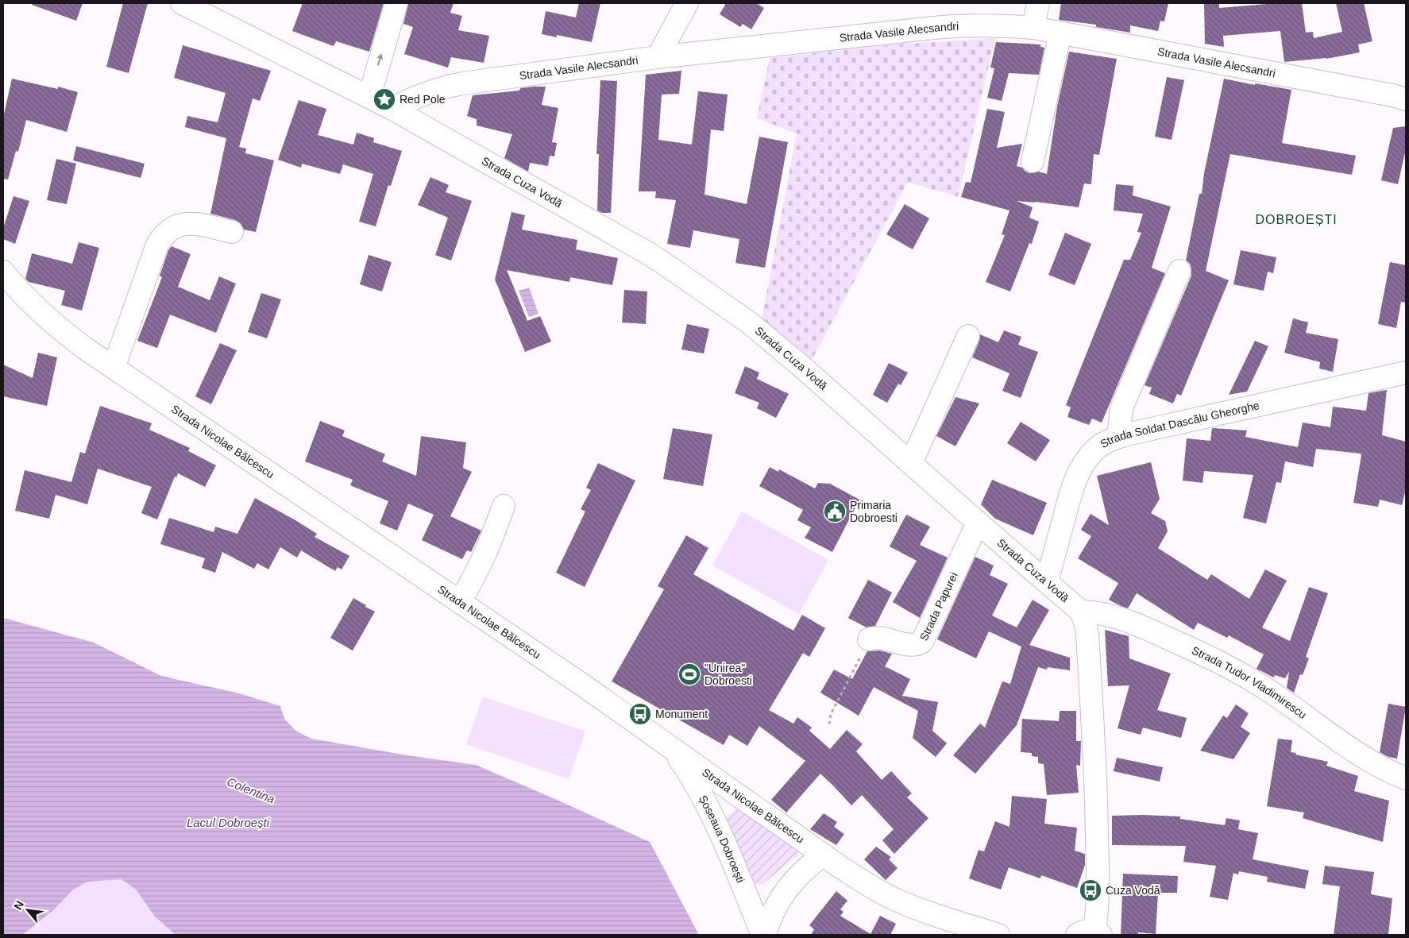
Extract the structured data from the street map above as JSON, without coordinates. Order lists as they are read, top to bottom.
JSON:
{
  "streets": {
    "street": [
      "Strada Vasile Alecsandri",
      "Strada Cuza Vodă",
      "Strada Soldat Dascălu Gheorghe",
      "Strada Nicolae Bălcescu",
      "Strada Papurei",
      "Strada Tudor Vladimirescu",
      "Șoseaua Dobroești"
    ]
  },
  "crossings": [
    ["Strada Vasile Alecsandri", "Strada Cuza Vodă"],
    ["Strada Cuza Vodă", "Strada Soldat Dascălu Gheorghe"],
    ["Strada Cuza Vodă", "Strada Papurei"],
    ["Strada Cuza Vodă", "Strada Tudor Vladimirescu"],
    ["Strada Nicolae Bălcescu", "Șoseaua Dobroești"]
  ],
  "districts": ["DOBROEȘTI"],
  "water": ["Colentina", "Lacul Dobroești"],
  "places": {
    "place": ["Red Pole"],
    "public building": ["Primaria Dobroesti"],
    "sports": ["\"Unirea\" Dobroesti"],
    "bus stop": ["Monument", "Cuza Vodă"]
  },
  "north": "top left"
}
